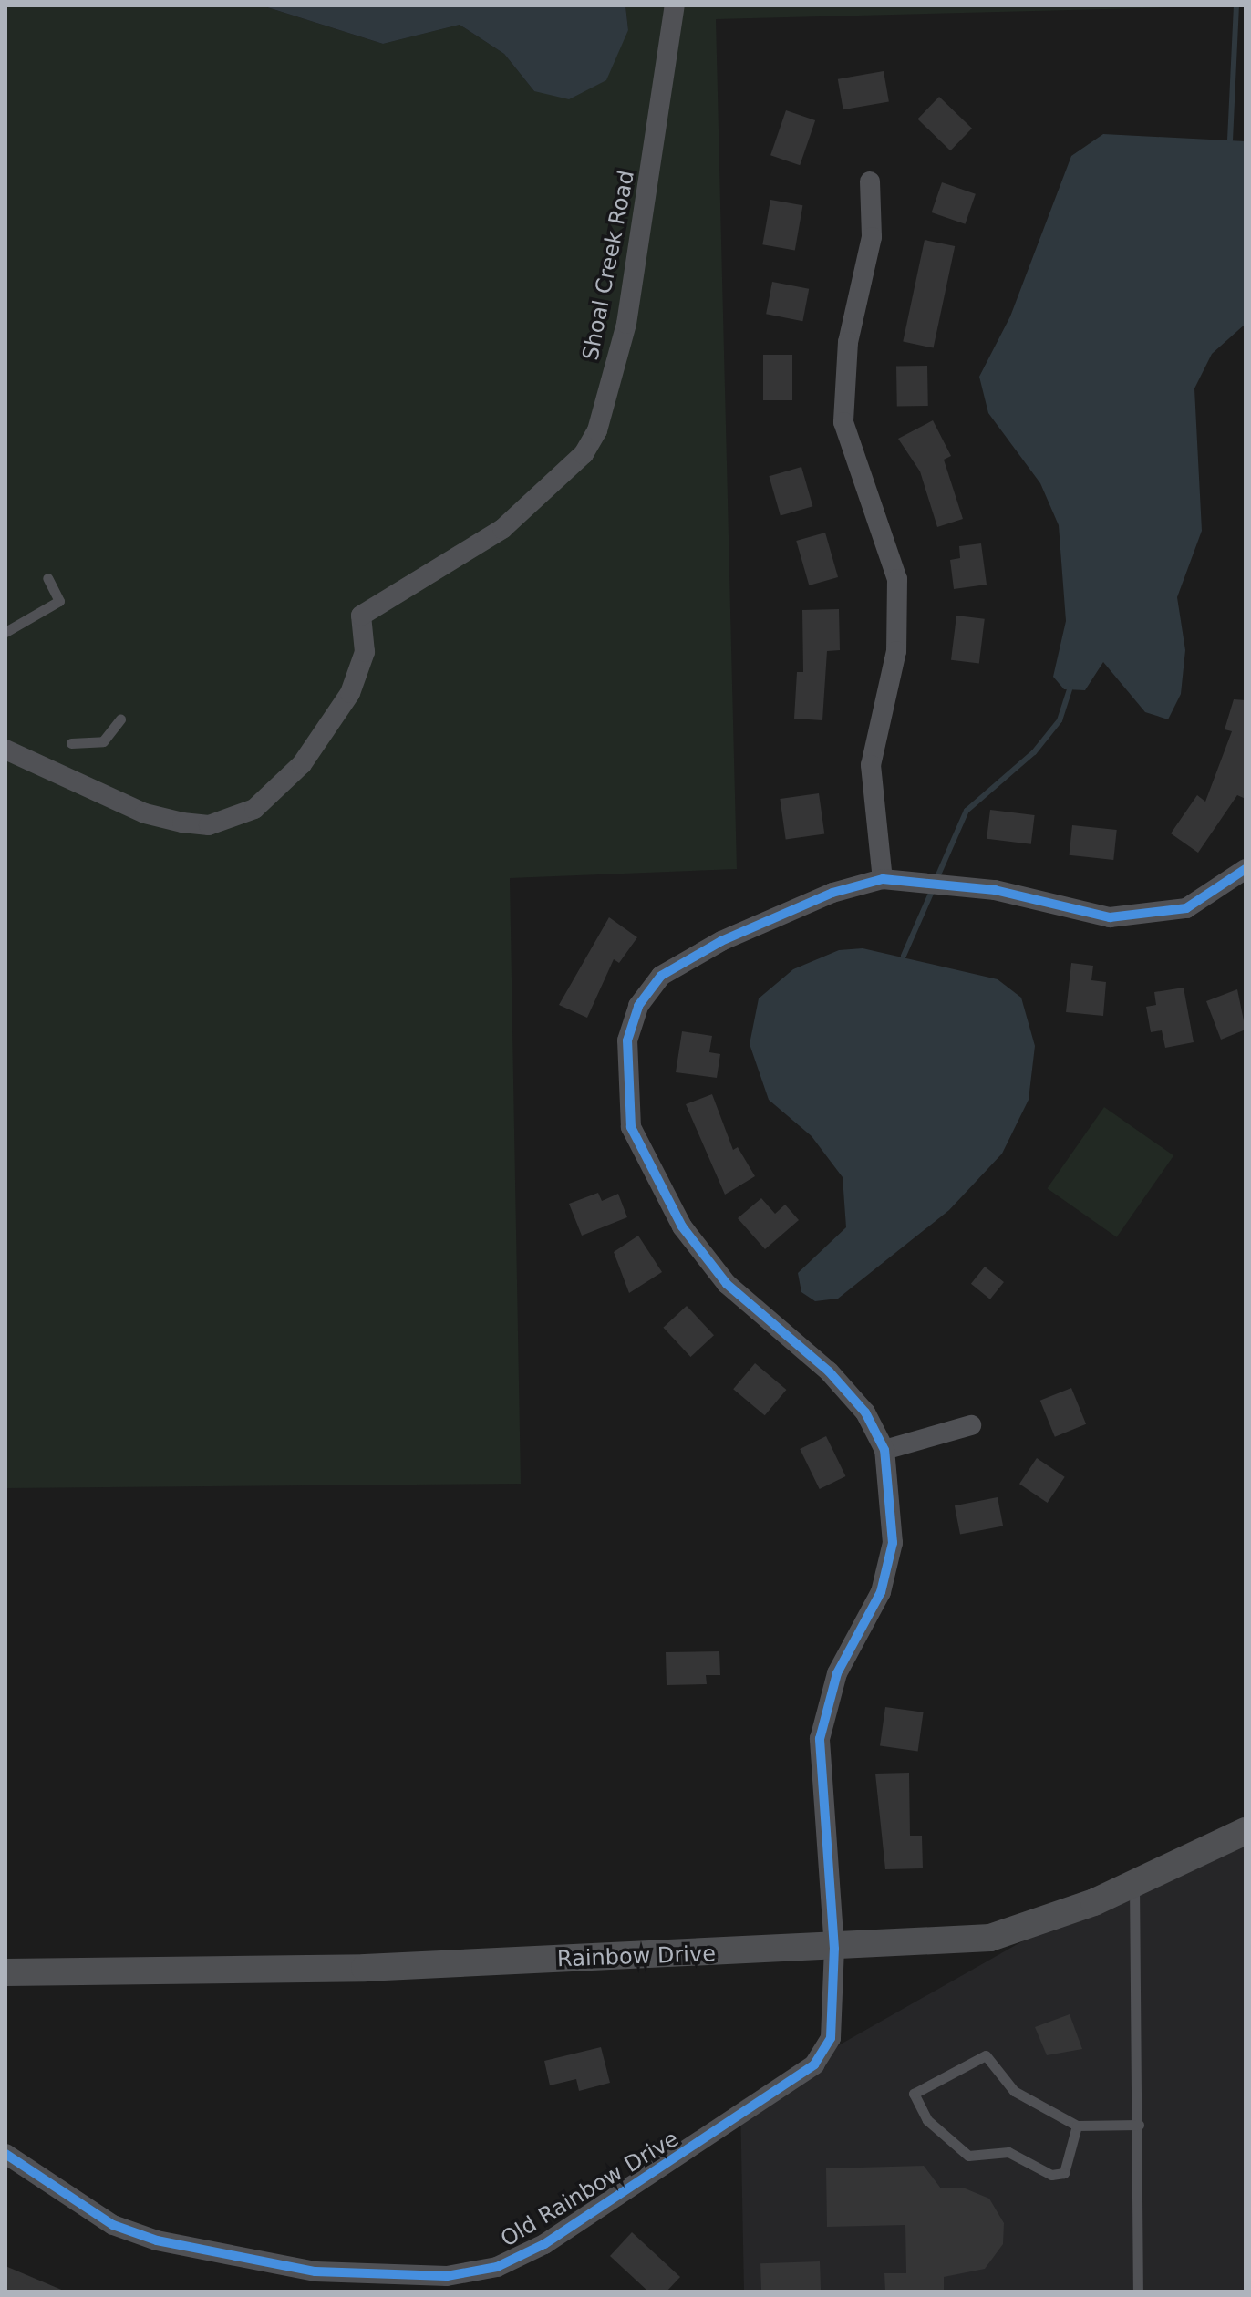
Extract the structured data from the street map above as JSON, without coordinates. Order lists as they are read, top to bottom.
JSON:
{
  "streets": {
    "street": ["Shoal Creek Road", "Rainbow Drive", "Old Rainbow Drive"]
  },
  "crossings": [
    ["Rainbow Drive", "Old Rainbow Drive"]
  ]
}
